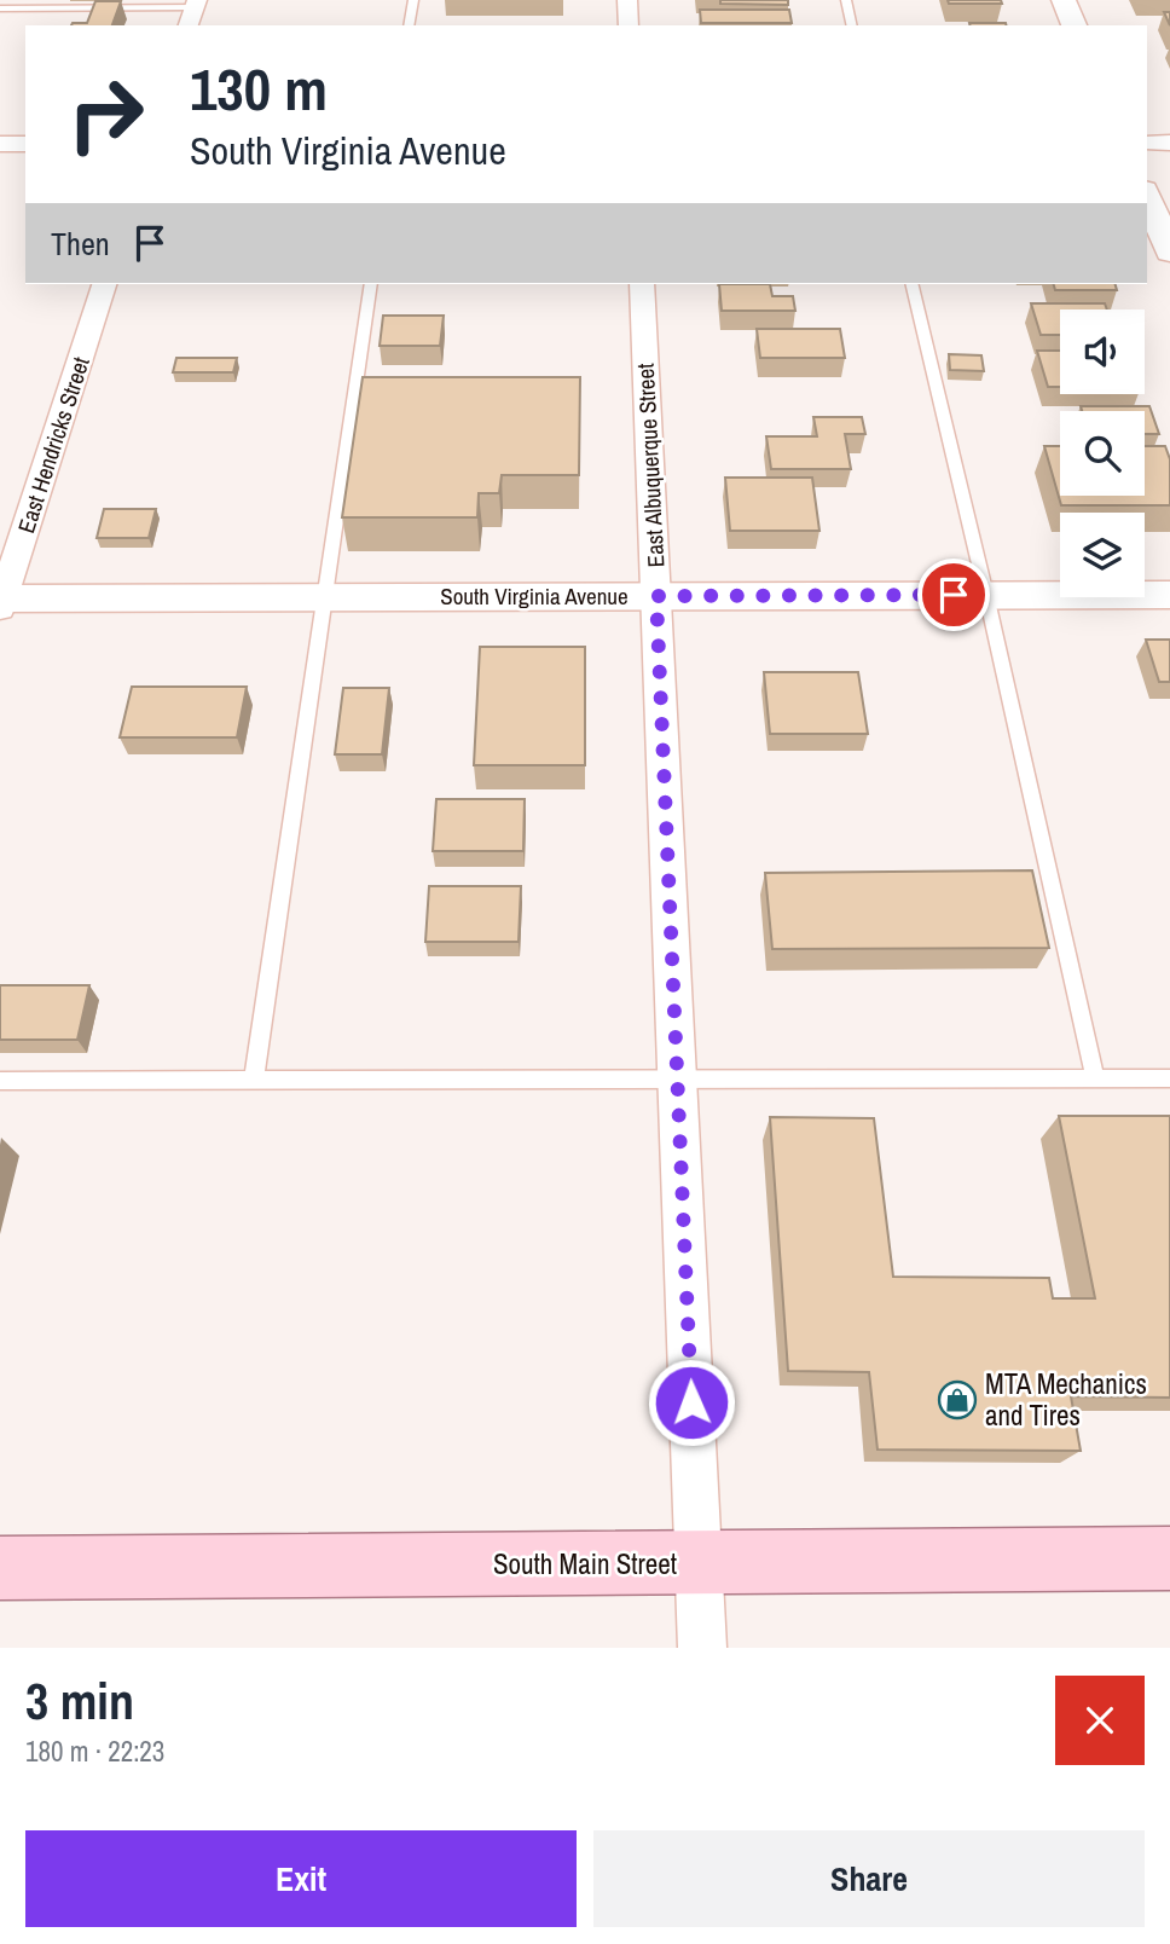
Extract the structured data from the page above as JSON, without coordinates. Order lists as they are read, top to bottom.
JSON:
{
  "streets": {
    "main road": ["South Main Street"],
    "street": ["East Hendricks Street", "East Albuquerque Street", "South Virginia Avenue"]
  },
  "crossings": [
    ["East Hendricks Street", "South Virginia Avenue"],
    ["East Albuquerque Street", "South Virginia Avenue"],
    ["East Albuquerque Street", "South Main Street"]
  ],
  "places": {
    "shop": ["MTA Mechanics and Tires"]
  },
  "page": {
    "turn": ["130 m", "South Virginia Avenue"],
    "then": "Then",
    "heading": ["3 min", "180 m · 22:23"],
    "buttons": ["Exit", "Share"]
  }
}
